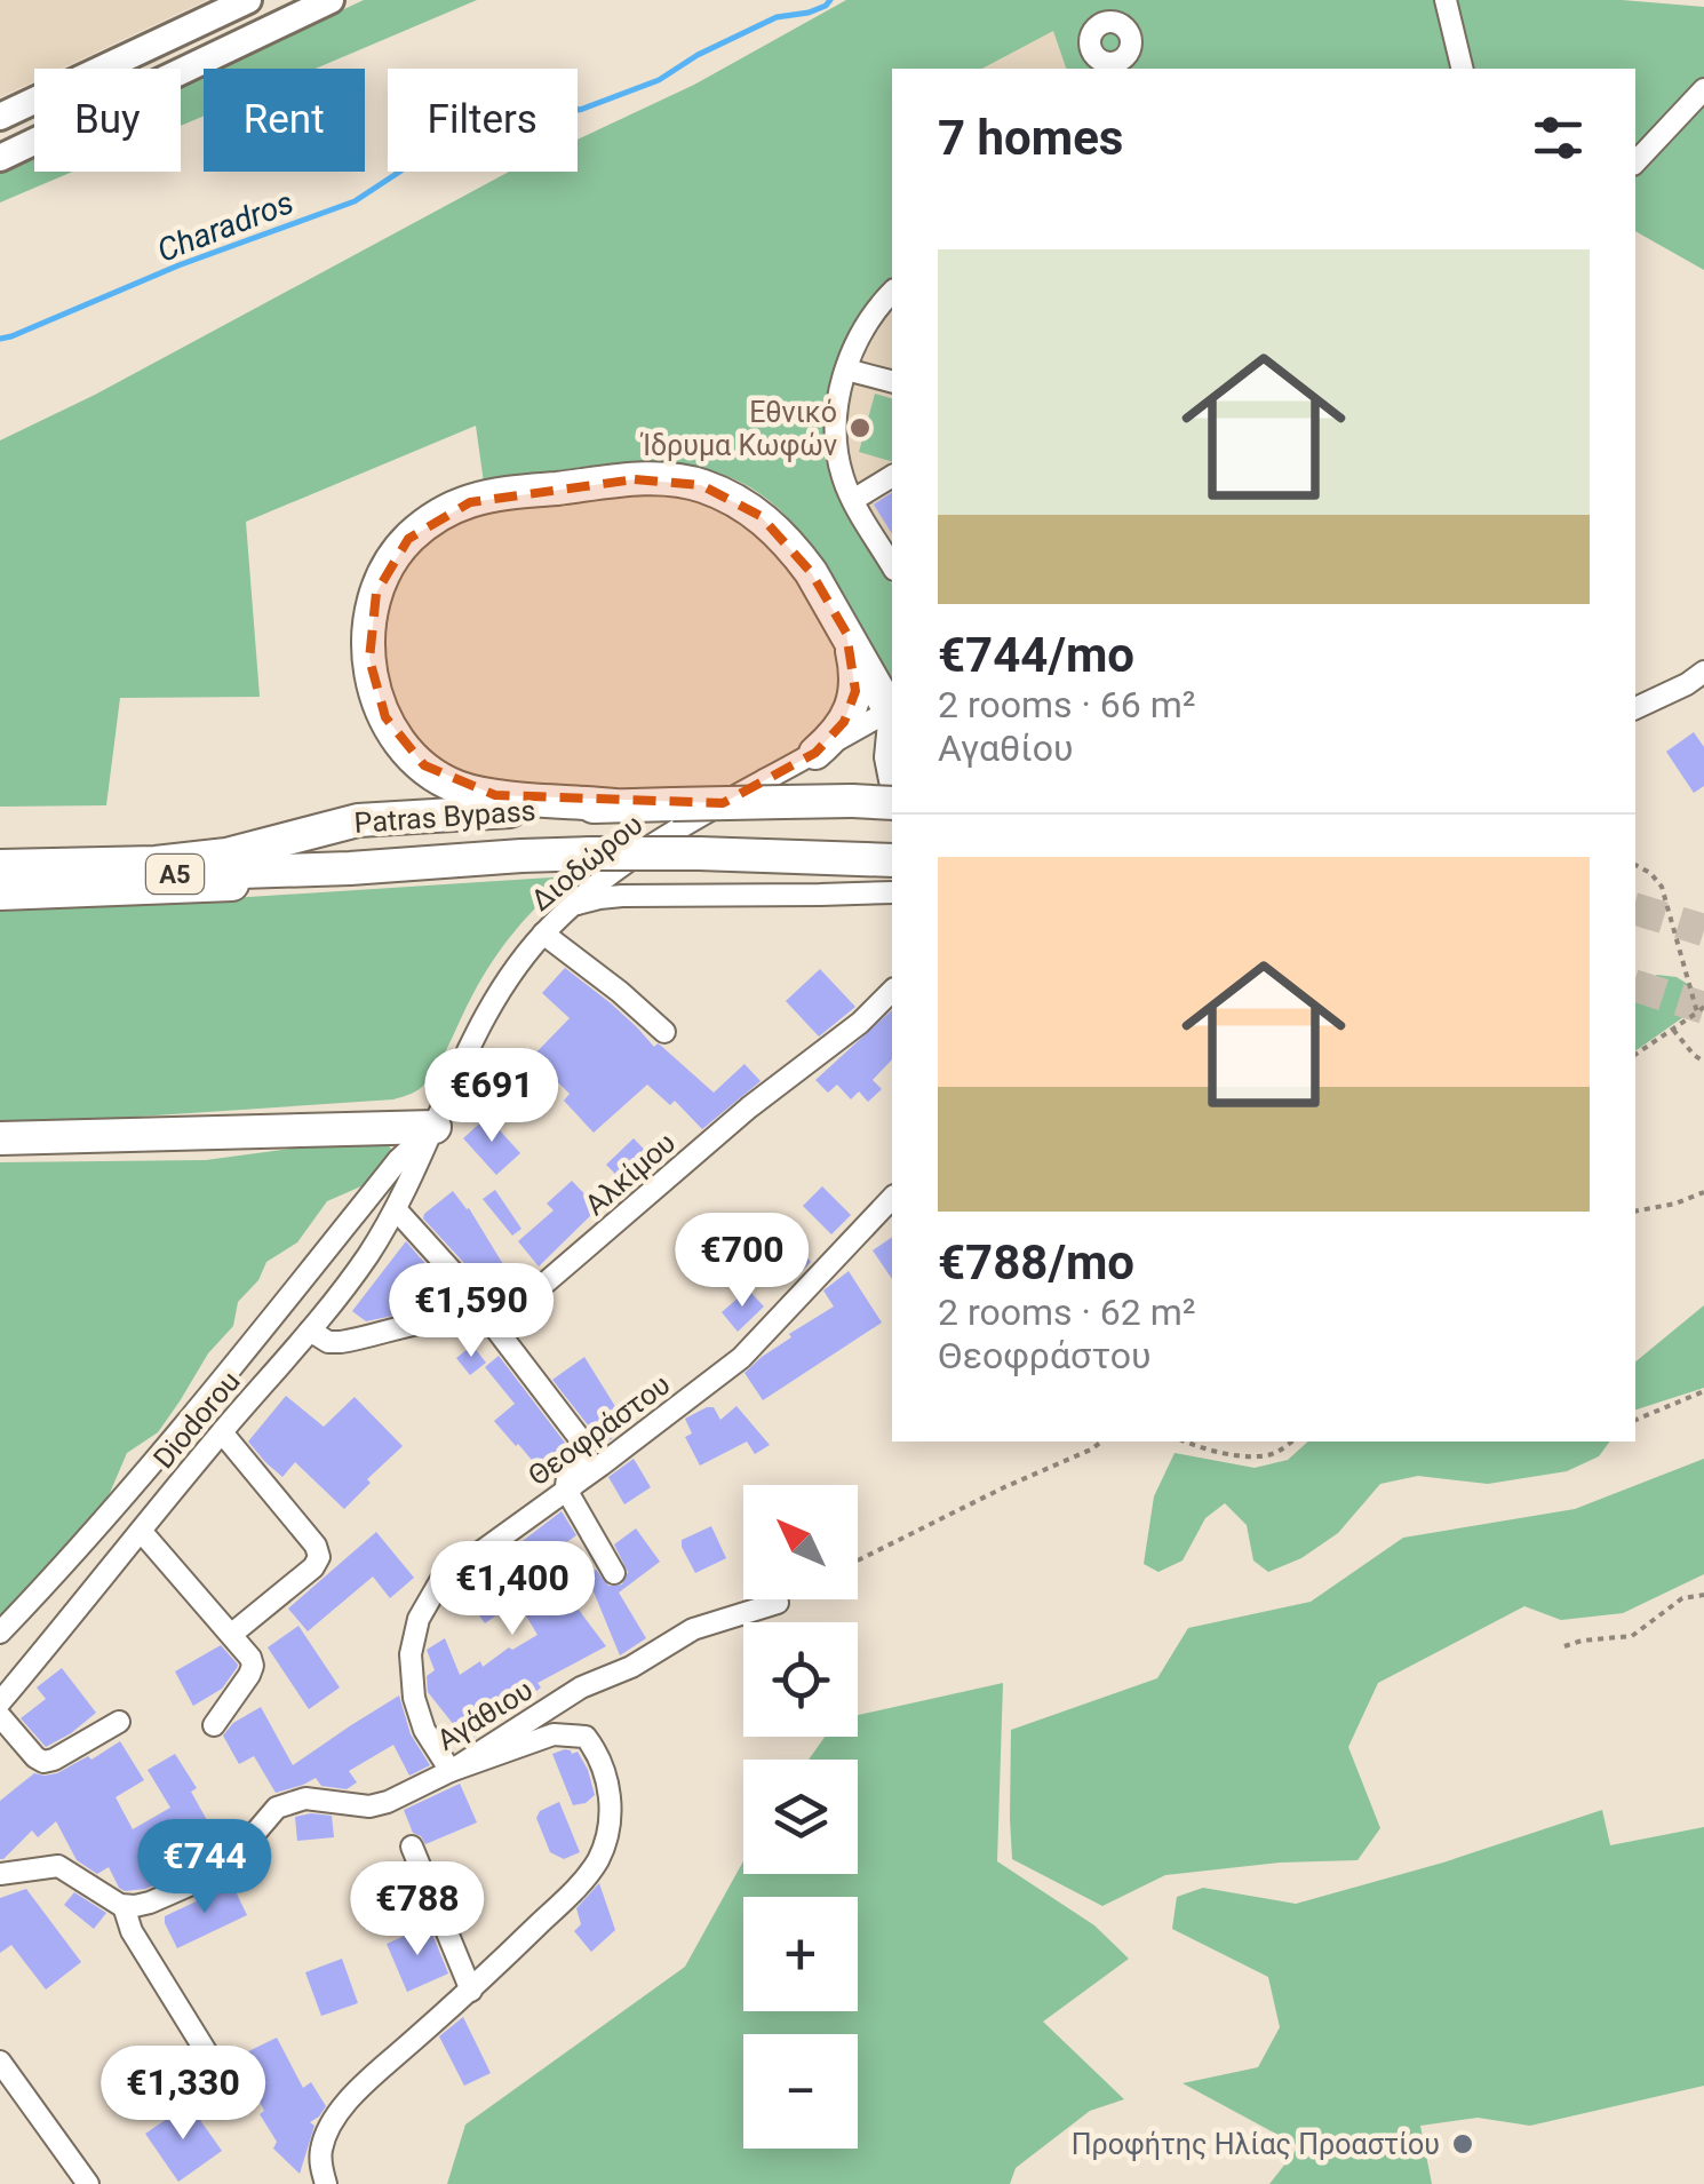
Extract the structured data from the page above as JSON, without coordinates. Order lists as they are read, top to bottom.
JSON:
{
  "streets": {
    "highway": ["Patras Bypass", "Α5"],
    "street": [
      "Διοδώρου",
      "Αλκίμου",
      "Diodorou",
      "Θεοφράστου",
      "Αγάθιου"
    ]
  },
  "crossings": [
    ["Διοδώρου", "Diodorou"],
    ["Αλκίμου", "Diodorou"],
    ["Θεοφράστου", "Αγάθιου"]
  ],
  "water": ["Charadros"],
  "places": ["Εθνικό Ίδρυμα Κωφών", "Προφήτης Ηλίας Προαστίου"],
  "north": "top left",
  "page": {
    "chip": ["Buy", "Rent", "Filters"],
    "heading": "7 homes",
    "list": [
      {
        "name": "€744/mo",
        "note": "2 rooms · 66 m² · Αγαθίου"
      },
      {
        "name": "€788/mo",
        "note": "2 rooms · 62 m² · Θεοφράστου"
      }
    ],
    "price": [
      "€691",
      "€700",
      "€1,590",
      "€1,400",
      "€744",
      "€788",
      "€1,330"
    ],
    "map_buttons": ["+", "−"]
  }
}
